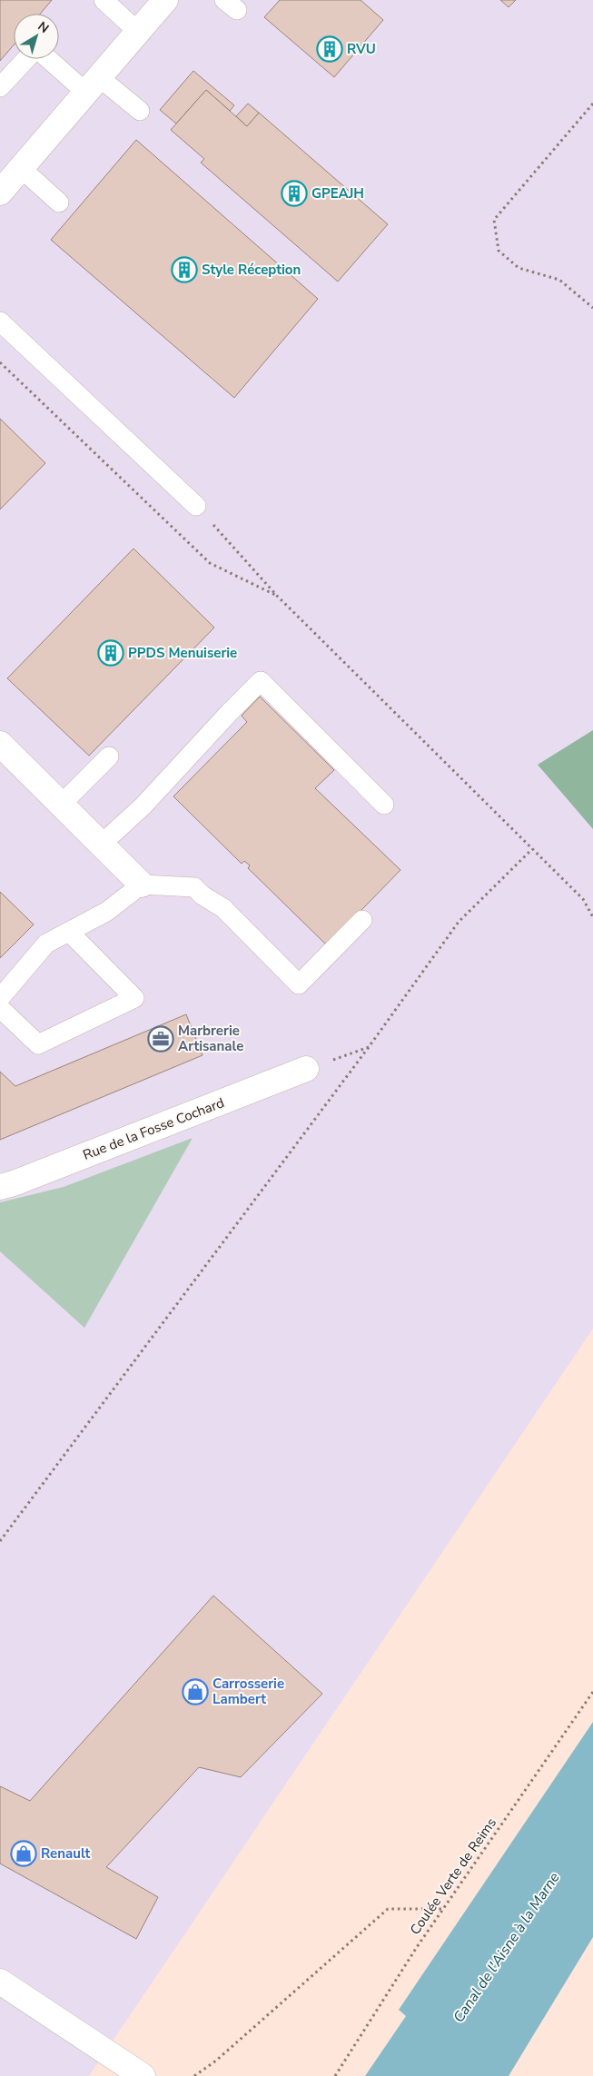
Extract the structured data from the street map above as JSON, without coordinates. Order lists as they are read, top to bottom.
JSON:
{
  "streets": {
    "street": ["Rue de la Fosse Cochard"],
    "path": ["Coulée Verte de Reims"]
  },
  "water": ["Canal de l'Aisne à la Marne"],
  "places": {
    "building": [
      "RVU",
      "GPEAJH",
      "Style Réception",
      "PPDS Menuiserie"
    ],
    "office": ["Marbrerie Artisanale"],
    "shop": ["Carrosserie Lambert", "Renault"]
  },
  "north": "top right"
}
